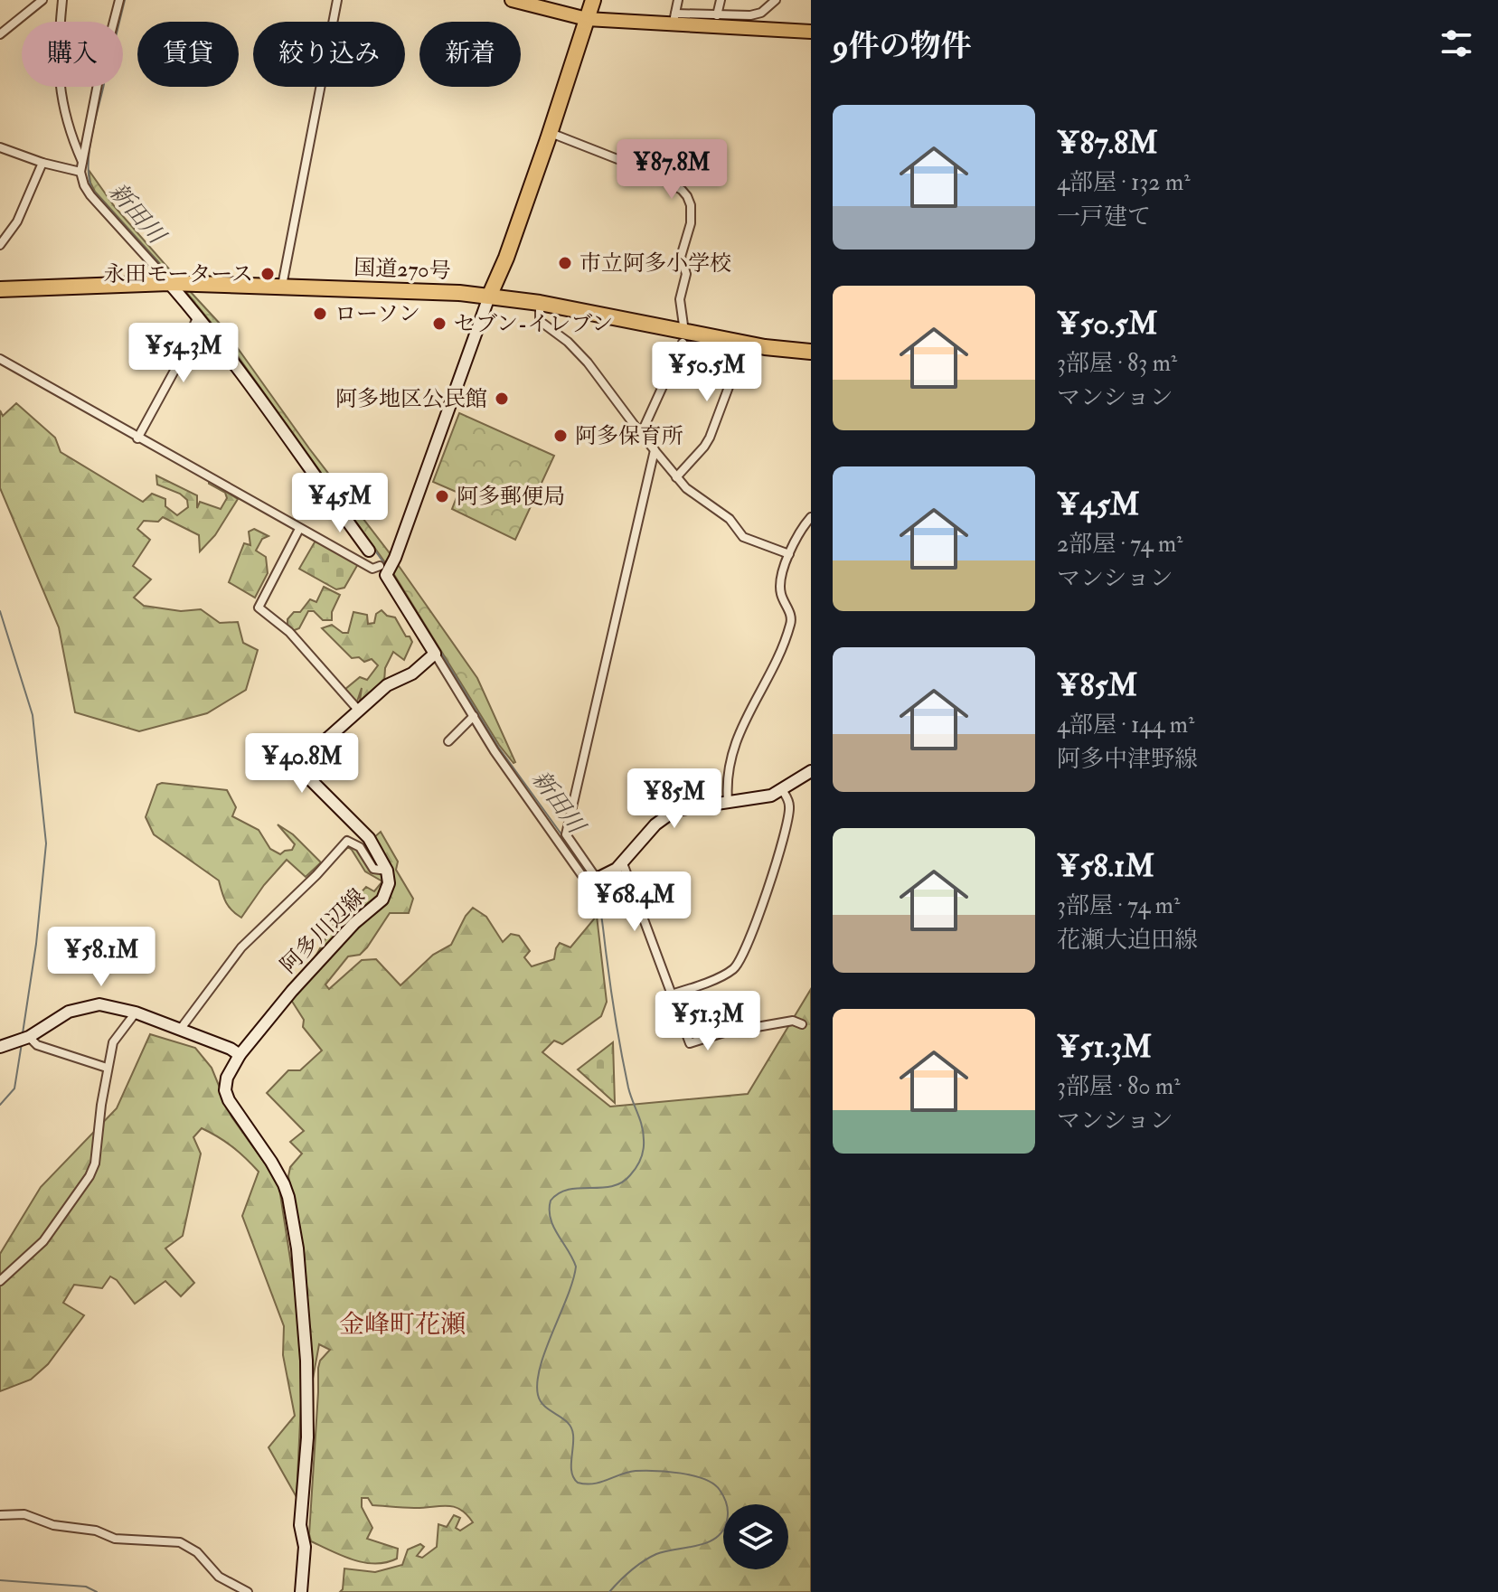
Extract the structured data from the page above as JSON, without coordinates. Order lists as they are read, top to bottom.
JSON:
{
  "streets": {
    "highway": ["国道270号"],
    "main road": ["阿多川辺線"]
  },
  "districts": ["金峰町花瀬"],
  "water": ["新田川"],
  "places": [
    "市立阿多小学校",
    "永田モータース",
    "ローソン",
    "セブン-イレブン",
    "阿多地区公民館",
    "阿多保育所",
    "阿多郵便局"
  ],
  "page": {
    "heading": "9件の物件",
    "chip": [
      "購入",
      "賃貸",
      "絞り込み",
      "新着"
    ],
    "list": [
      {
        "name": "¥87.8M",
        "note": "4部屋 · 132 m² · 一戸建て"
      },
      {
        "name": "¥50.5M",
        "note": "3部屋 · 83 m² · マンション"
      },
      {
        "name": "¥45M",
        "note": "2部屋 · 74 m² · マンション"
      },
      {
        "name": "¥85M",
        "note": "4部屋 · 144 m² · 阿多中津野線"
      },
      {
        "name": "¥58.1M",
        "note": "3部屋 · 74 m² · 花瀬大迫田線"
      },
      {
        "name": "¥51.3M",
        "note": "3部屋 · 80 m² · マンション"
      }
    ],
    "price": [
      "¥87.8M",
      "¥54.3M",
      "¥50.5M",
      "¥45M",
      "¥40.8M",
      "¥85M",
      "¥68.4M",
      "¥58.1M",
      "¥51.3M"
    ]
  }
}
